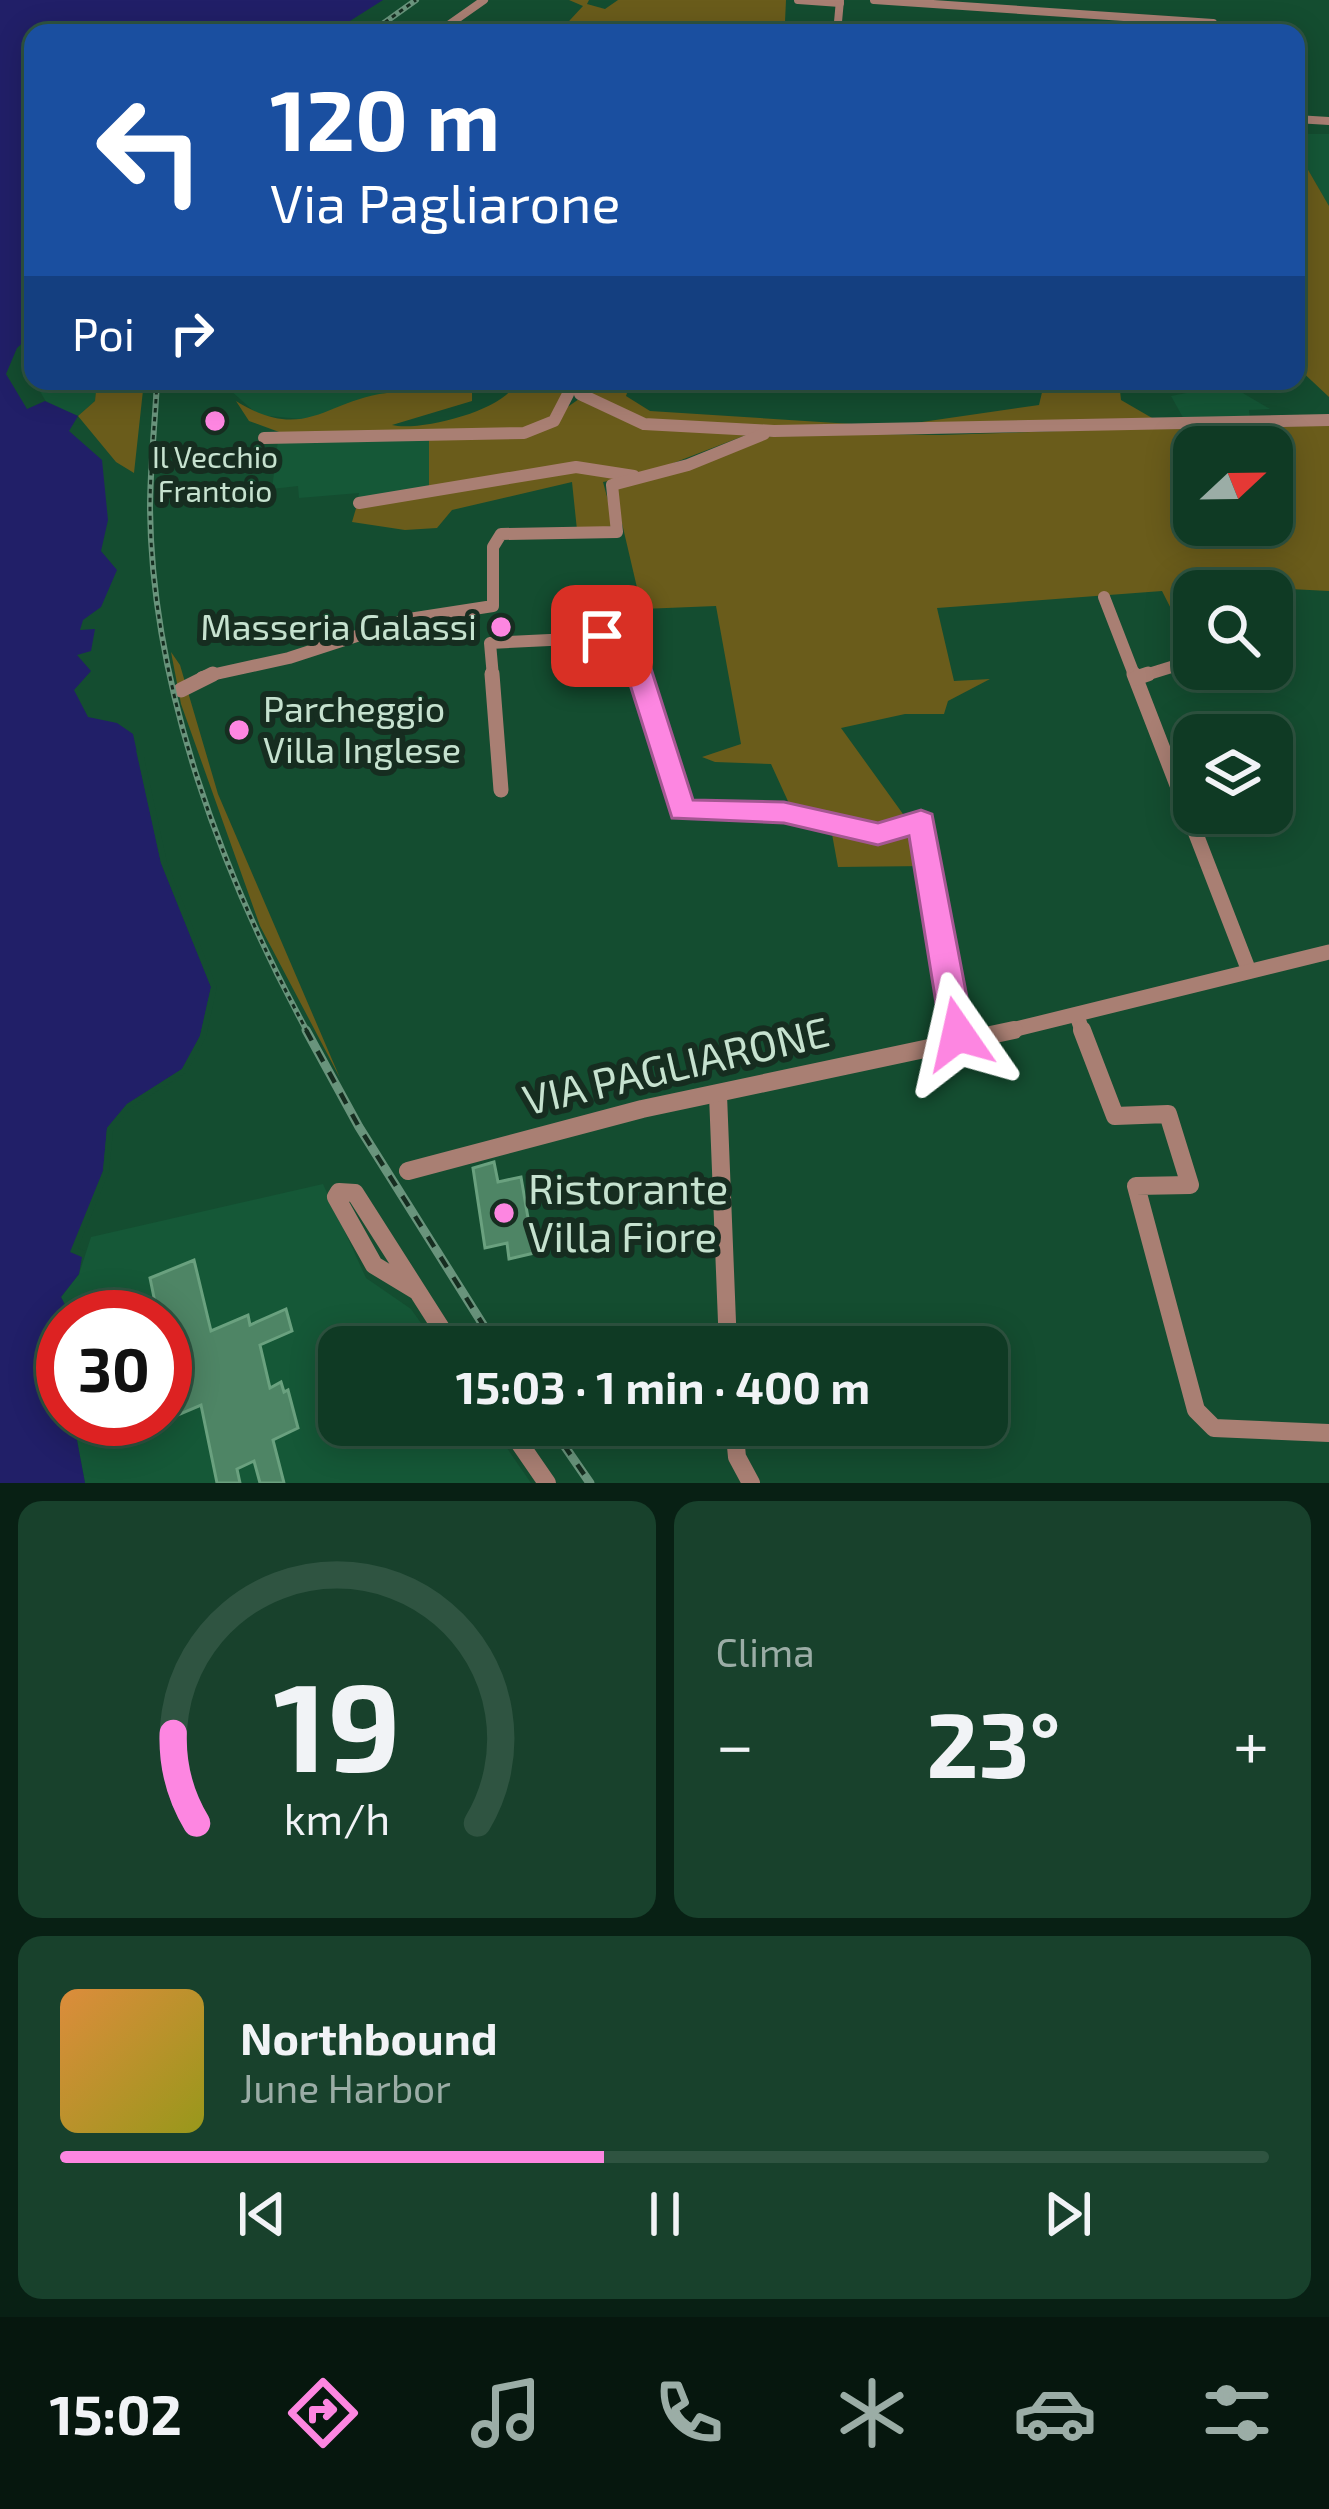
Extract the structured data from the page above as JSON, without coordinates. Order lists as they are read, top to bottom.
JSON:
{
  "streets": {
    "street": ["VIA PAGLIARONE"]
  },
  "places": [
    "Il Vecchio Frantoio",
    "Masseria Galassi",
    "Parcheggio Villa Inglese",
    "Ristorante Villa Fiore"
  ],
  "north": "right",
  "page": {
    "turn": ["120 m", "Via Pagliarone"],
    "then": "Poi",
    "limit": "30",
    "trip": "15:03 · 1 min · 400 m",
    "tile": "Clima",
    "heat": ["−", "23°", "+"],
    "song": ["Northbound", "June Harbor"],
    "tabs": "15:02",
    "gauge": ["19", "km/h"]
  }
}
